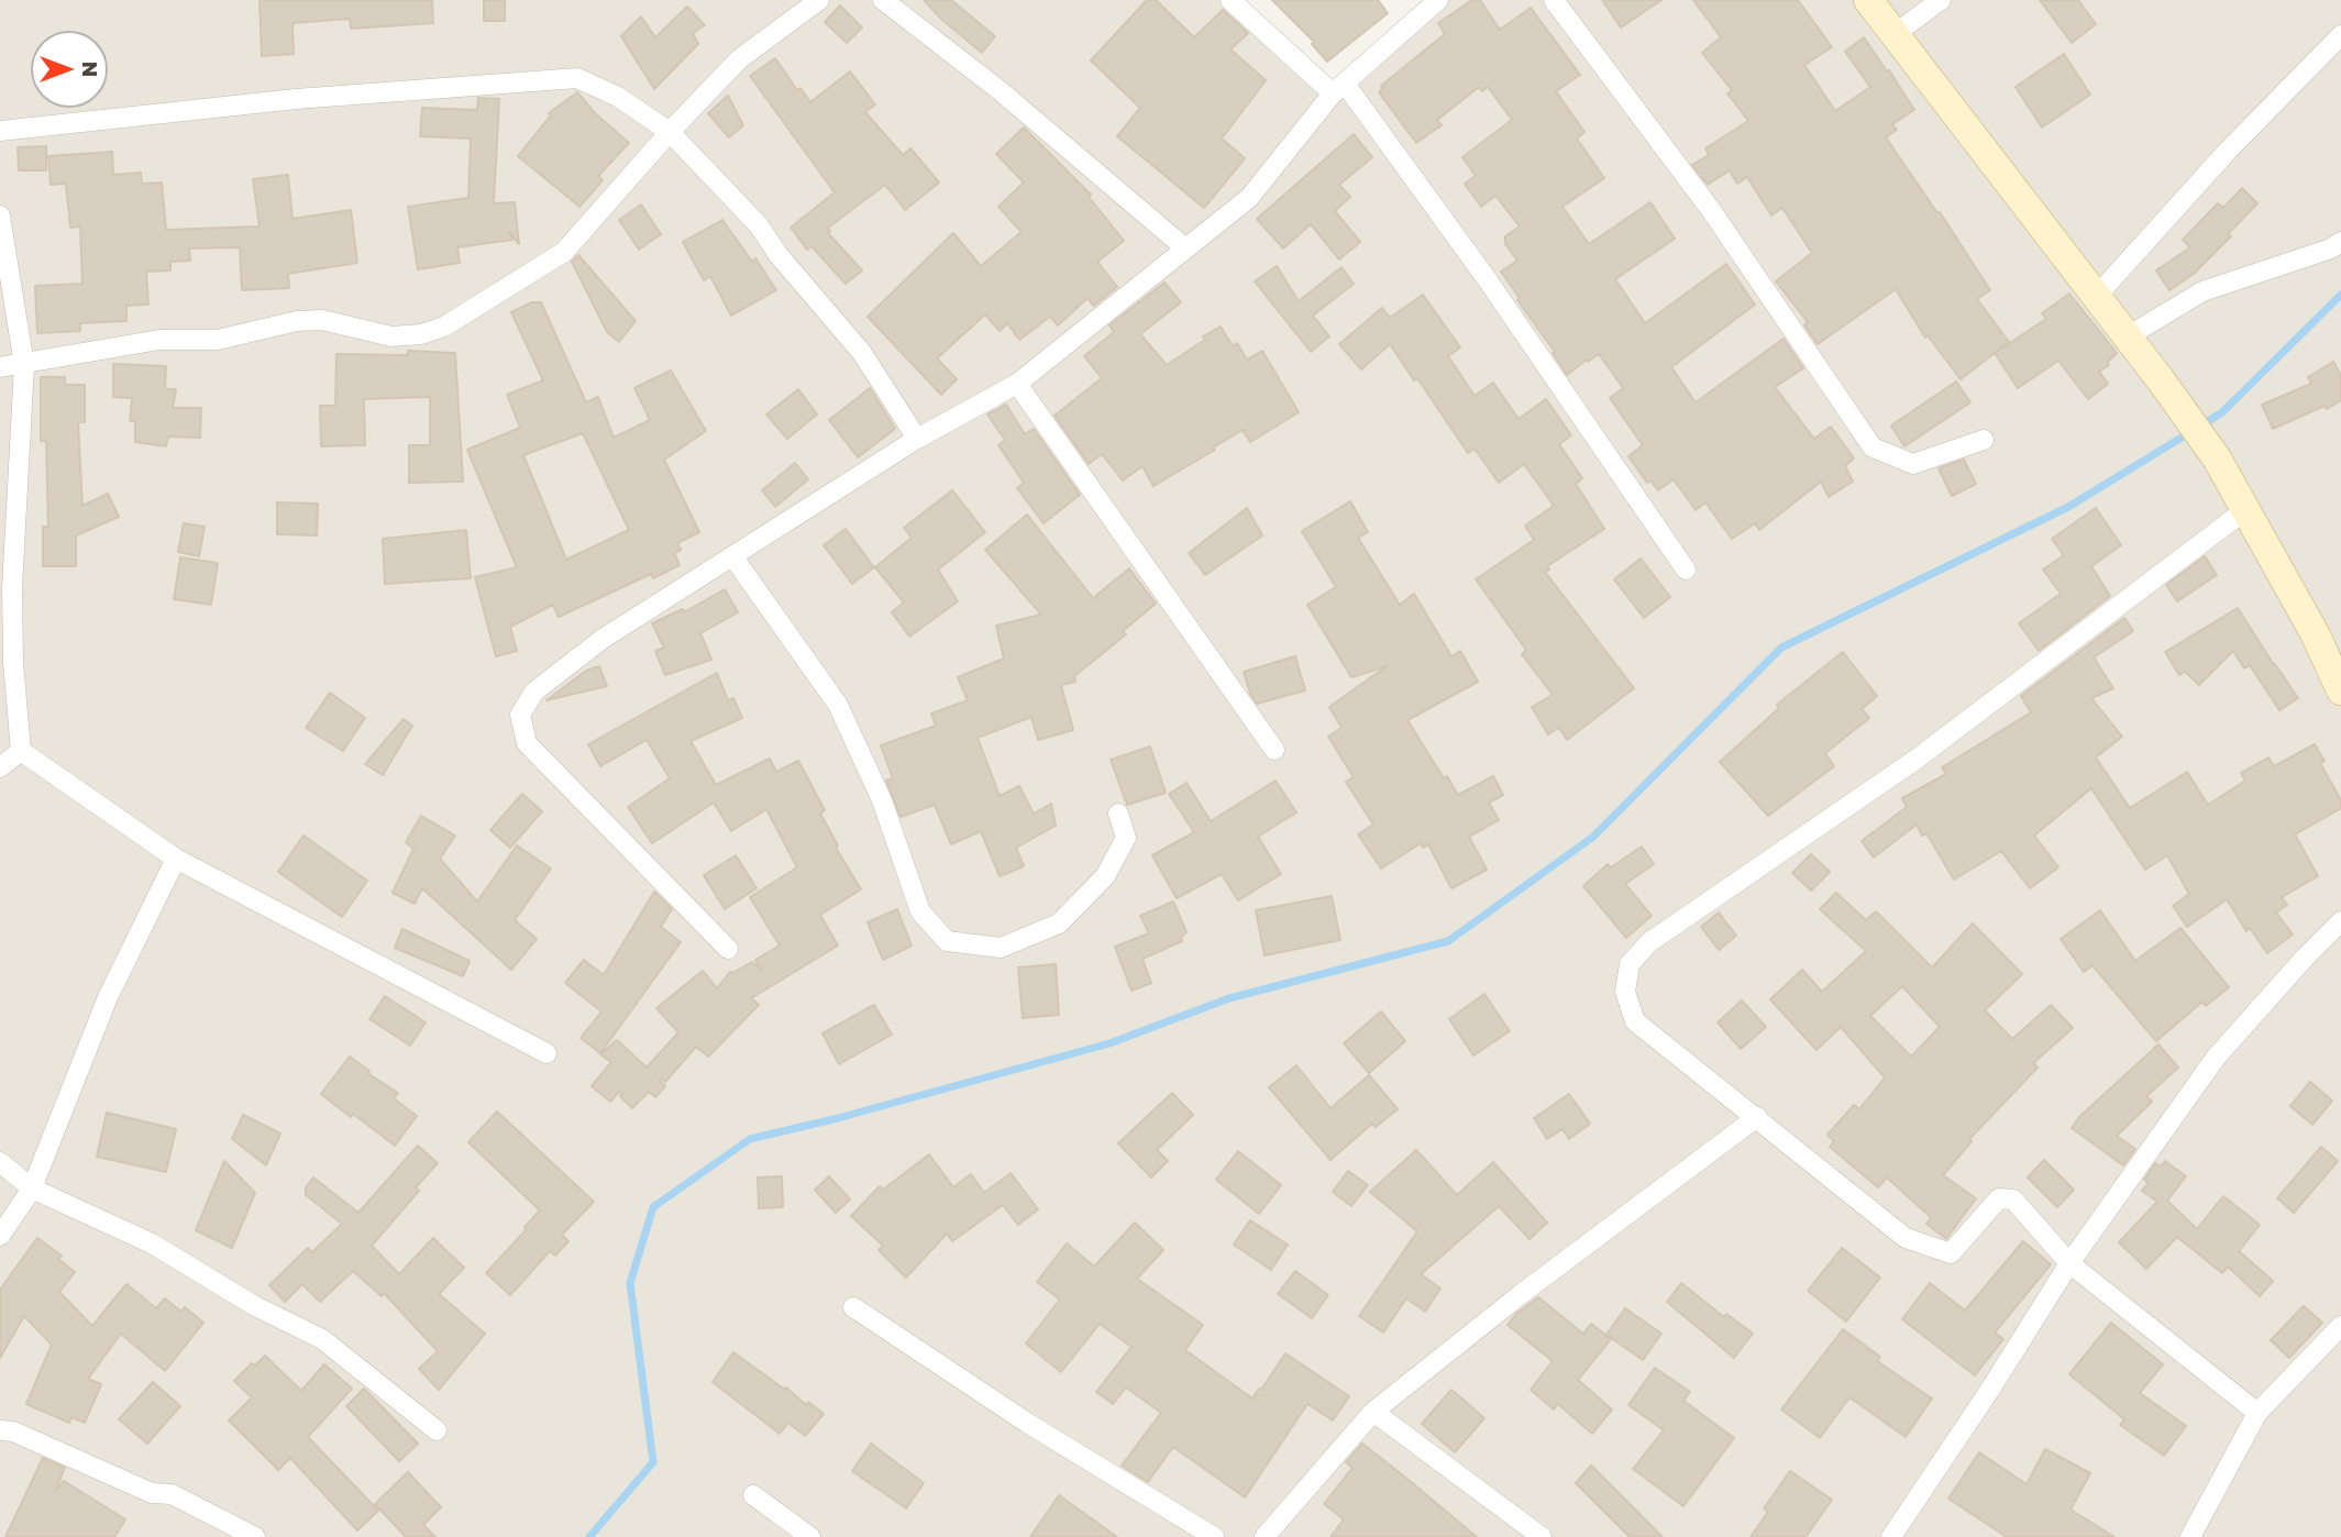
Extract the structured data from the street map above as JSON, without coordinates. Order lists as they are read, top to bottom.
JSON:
{
  "north": "right"
}
